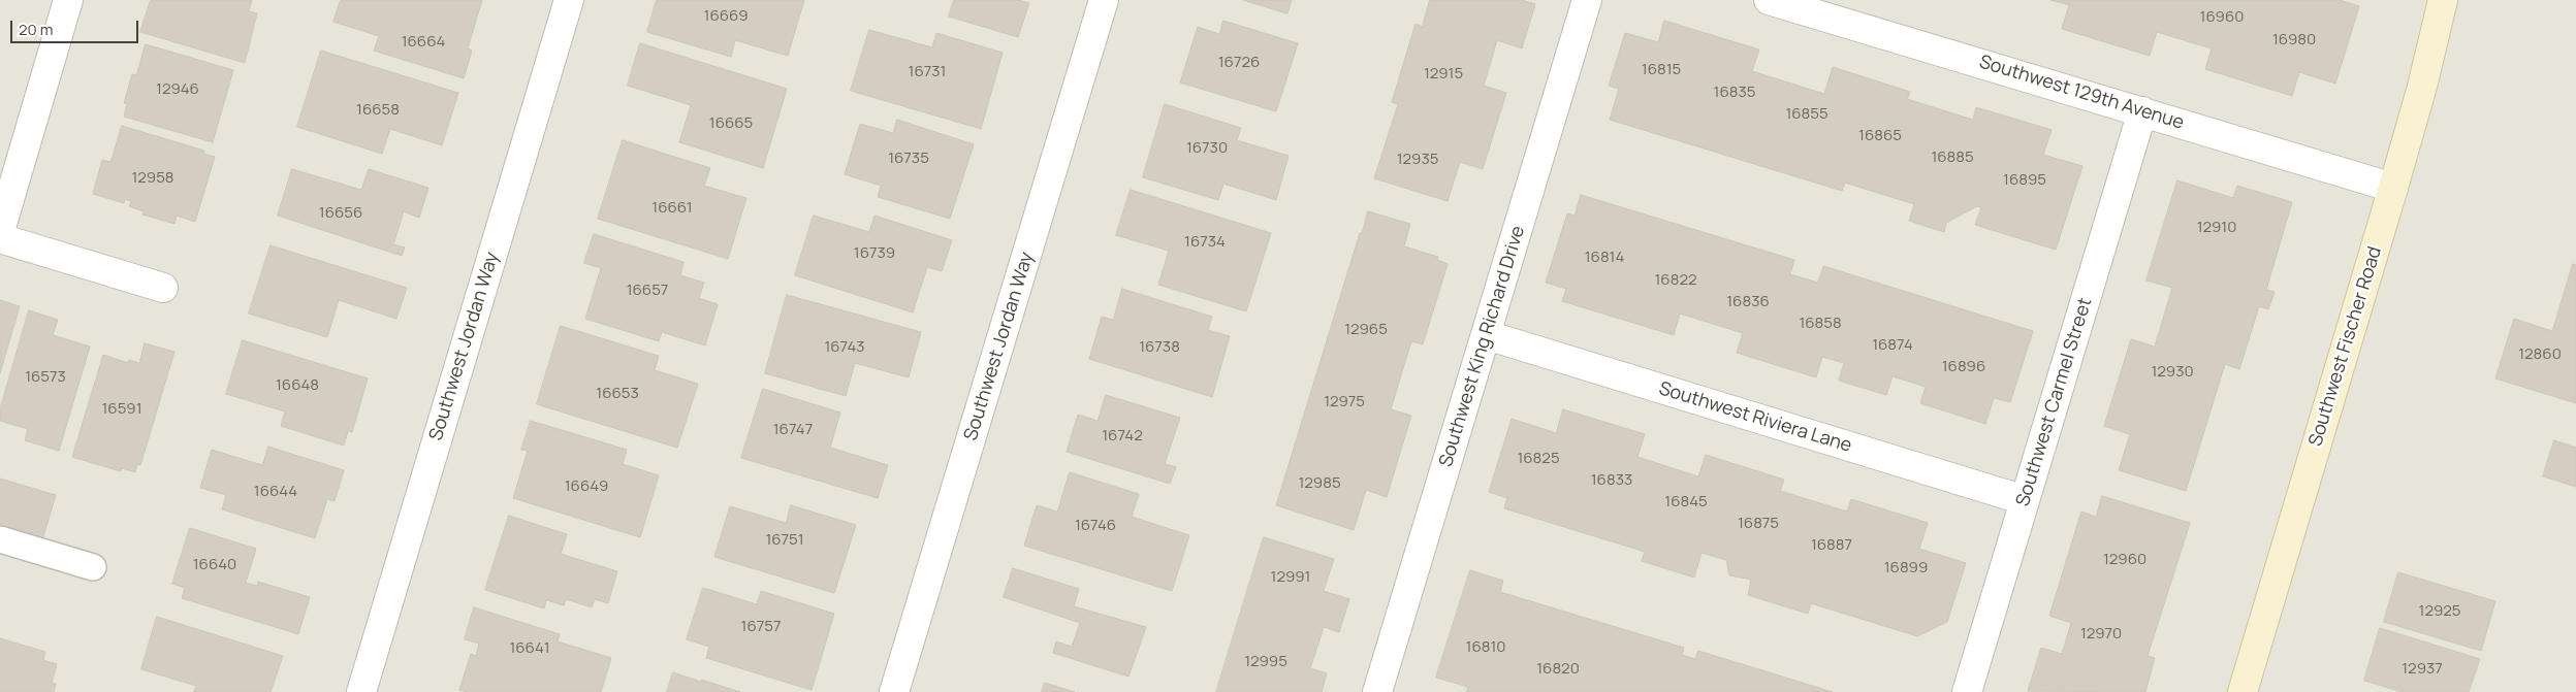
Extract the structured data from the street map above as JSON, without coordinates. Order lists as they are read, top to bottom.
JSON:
{
  "streets": {
    "street": [
      "Southwest 129th Avenue",
      "Southwest Jordan Way",
      "Southwest King Richard Drive",
      "Southwest Fischer Road",
      "Southwest Carmel Street",
      "Southwest Riviera Lane"
    ]
  },
  "crossings": [
    ["Southwest 129th Avenue", "Southwest Fischer Road"],
    ["Southwest 129th Avenue", "Southwest Carmel Street"],
    ["Southwest King Richard Drive", "Southwest Riviera Lane"],
    ["Southwest Carmel Street", "Southwest Riviera Lane"]
  ],
  "house_numbers": [
    "16669",
    "16960",
    "16980",
    "16664",
    "16726",
    "16815",
    "16731",
    "12915",
    "12946",
    "16835",
    "16658",
    "16855",
    "16665",
    "16865",
    "16730",
    "16885",
    "16735",
    "12935",
    "12958",
    "16895",
    "16661",
    "16656",
    "12910",
    "16734",
    "16739",
    "16814",
    "16822",
    "16657",
    "16836",
    "16858",
    "12965",
    "16874",
    "16743",
    "16738",
    "12860",
    "16896",
    "12930",
    "16573",
    "16648",
    "16653",
    "12975",
    "16591",
    "16747",
    "16742",
    "16825",
    "16833",
    "12985",
    "16649",
    "16644",
    "16845",
    "16875",
    "16746",
    "16751",
    "16887",
    "12960",
    "16640",
    "16899",
    "12991",
    "12925",
    "16757",
    "12970",
    "16810",
    "16641",
    "12995",
    "16820",
    "12937"
  ],
  "scale_bar": "20 m"
}
